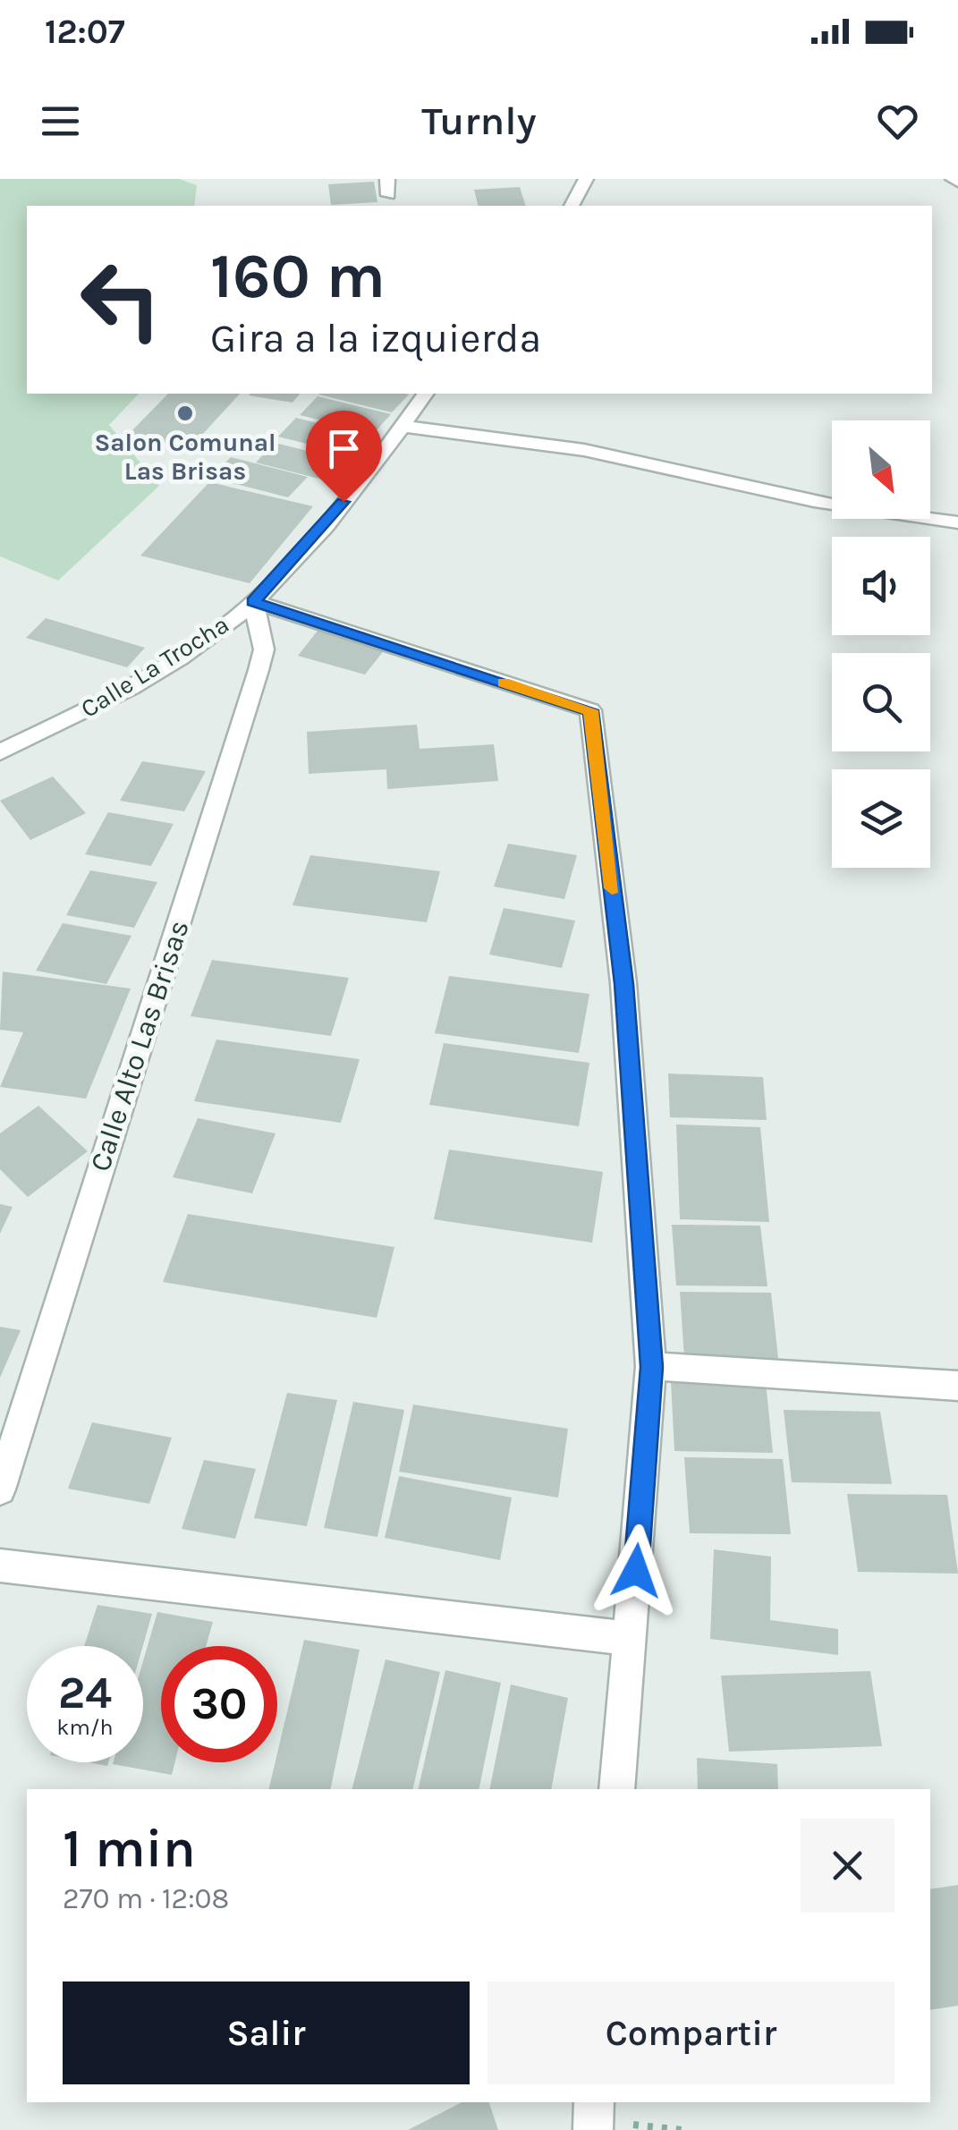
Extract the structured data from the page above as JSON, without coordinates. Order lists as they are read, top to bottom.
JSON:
{
  "streets": {
    "street": ["Calle La Trocha", "Calle Alto Las Brisas"]
  },
  "crossings": [
    ["Calle La Trocha", "Calle Alto Las Brisas"]
  ],
  "places": ["Salon Comunal Las Brisas"],
  "north": "bottom right",
  "page": {
    "status": "12:07",
    "header": "Turnly",
    "turn": ["160 m", "Gira a la izquierda"],
    "speed": "24 km/h",
    "limit": "30",
    "heading": ["1 min", "270 m · 12:08"],
    "buttons": ["Salir", "Compartir"]
  }
}
